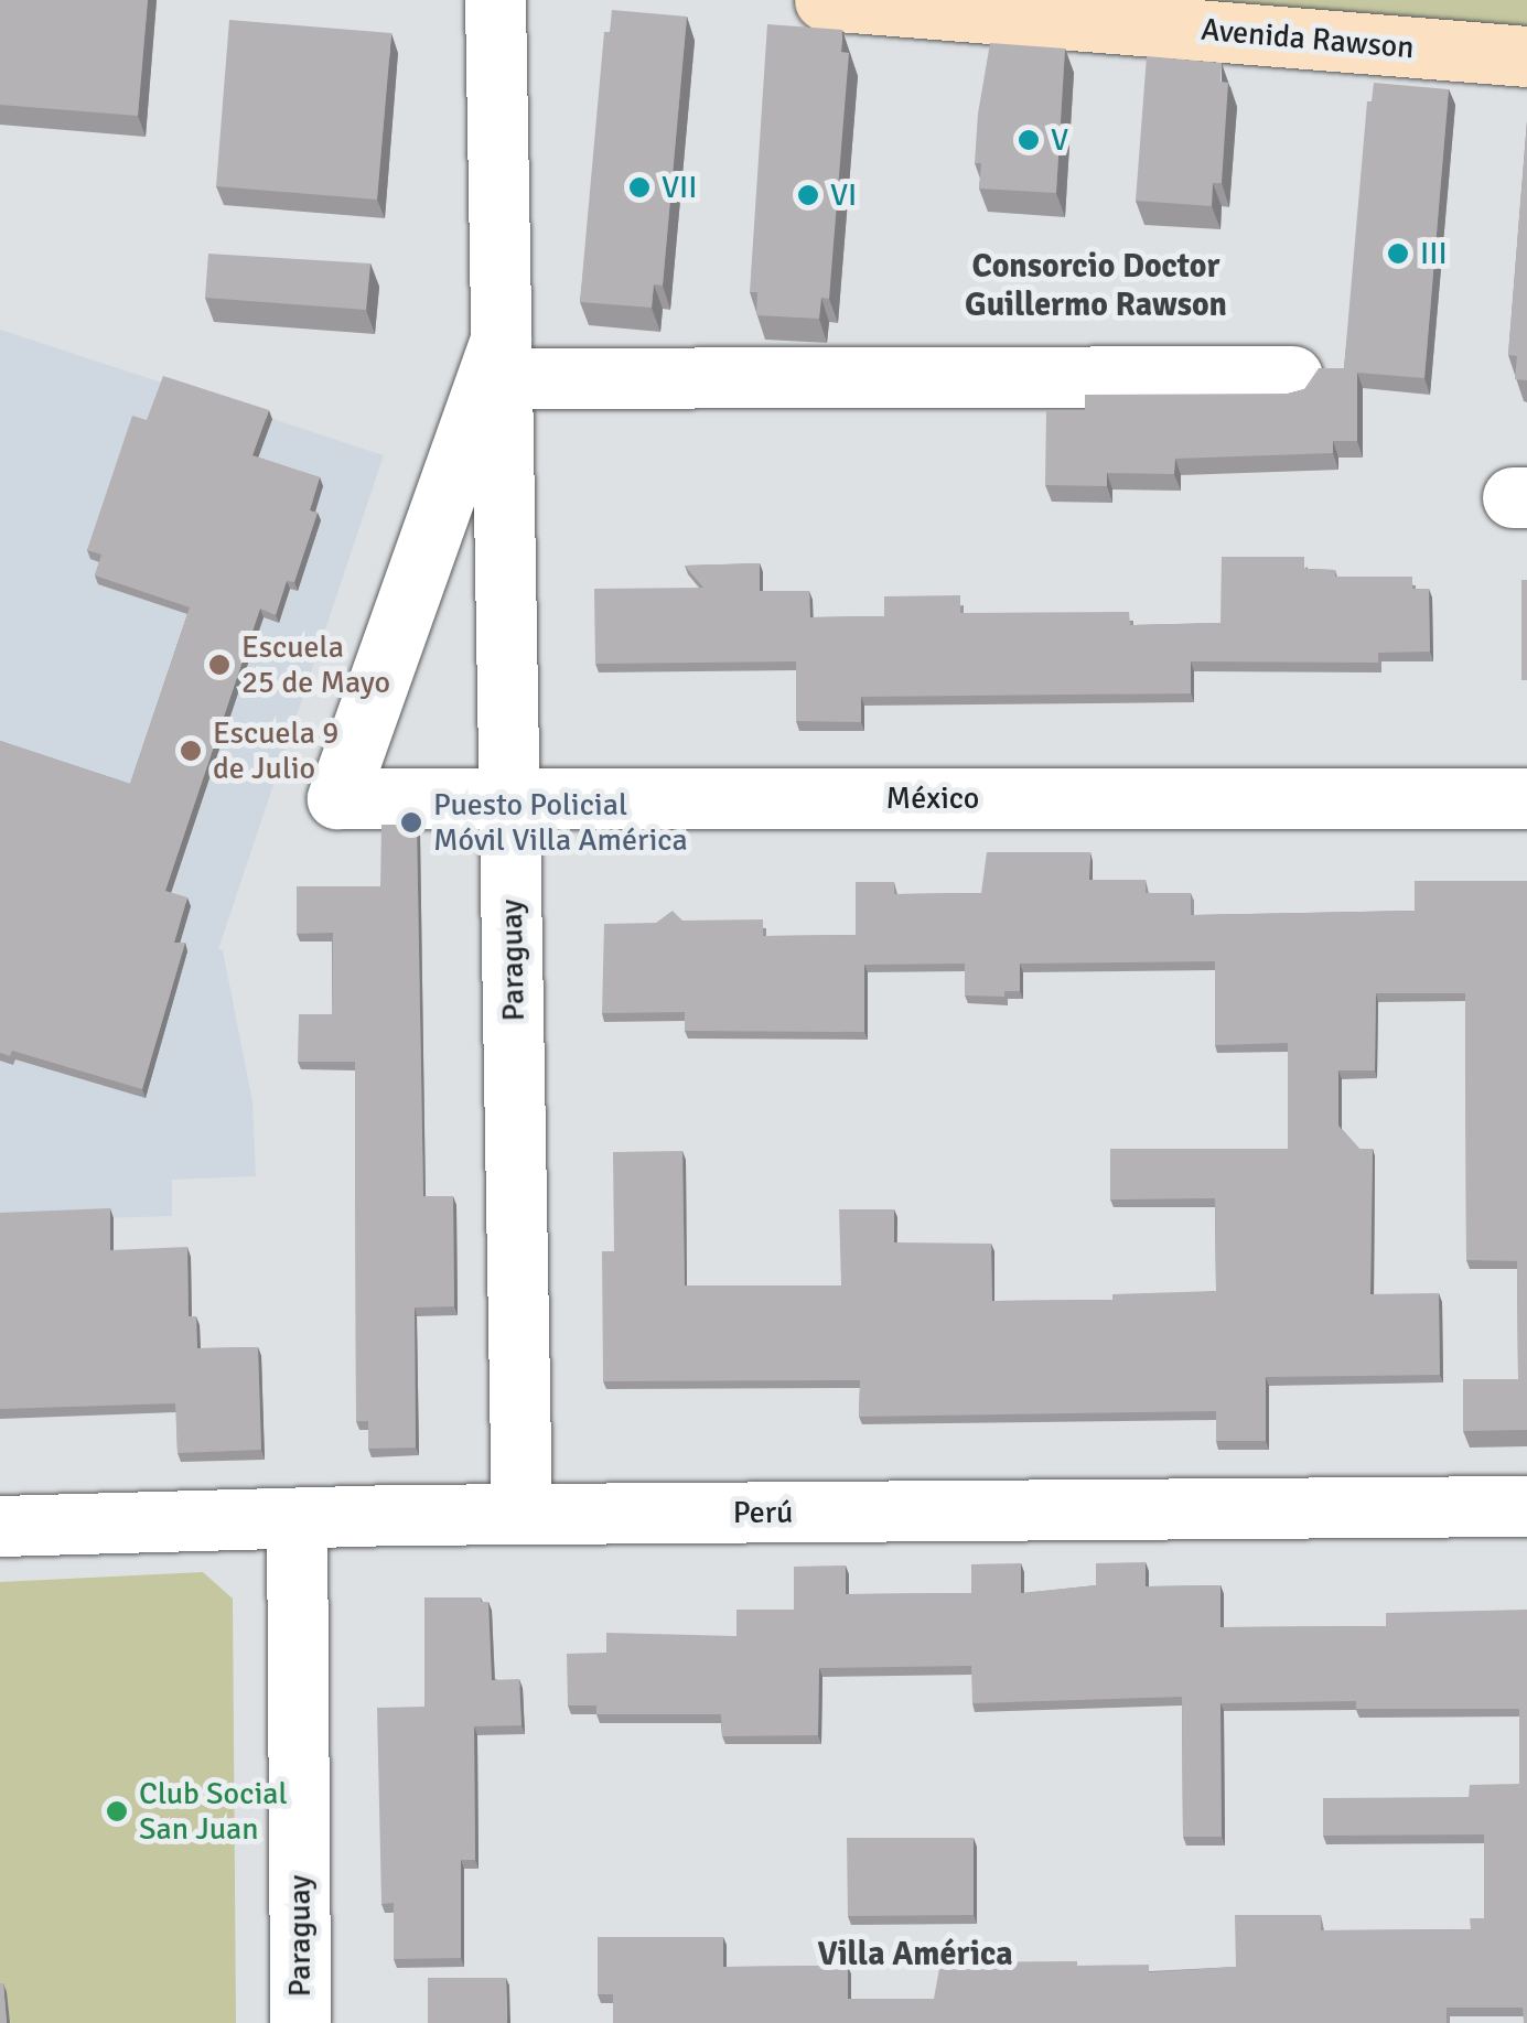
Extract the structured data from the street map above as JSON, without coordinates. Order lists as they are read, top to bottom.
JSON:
{
  "streets": {
    "main road": ["Avenida Rawson"],
    "street": ["México", "Paraguay", "Perú"]
  },
  "crossings": [
    ["México", "Paraguay"],
    ["Paraguay", "Perú"]
  ],
  "districts": ["Consorcio Doctor Guillermo Rawson", "Villa América"],
  "places": [
    "V",
    "VII",
    "VI",
    "III",
    "Escuela 25 de Mayo",
    "Escuela 9 de Julio",
    "Puesto Policial Móvil Villa América",
    "Club Social San Juan"
  ]
}
